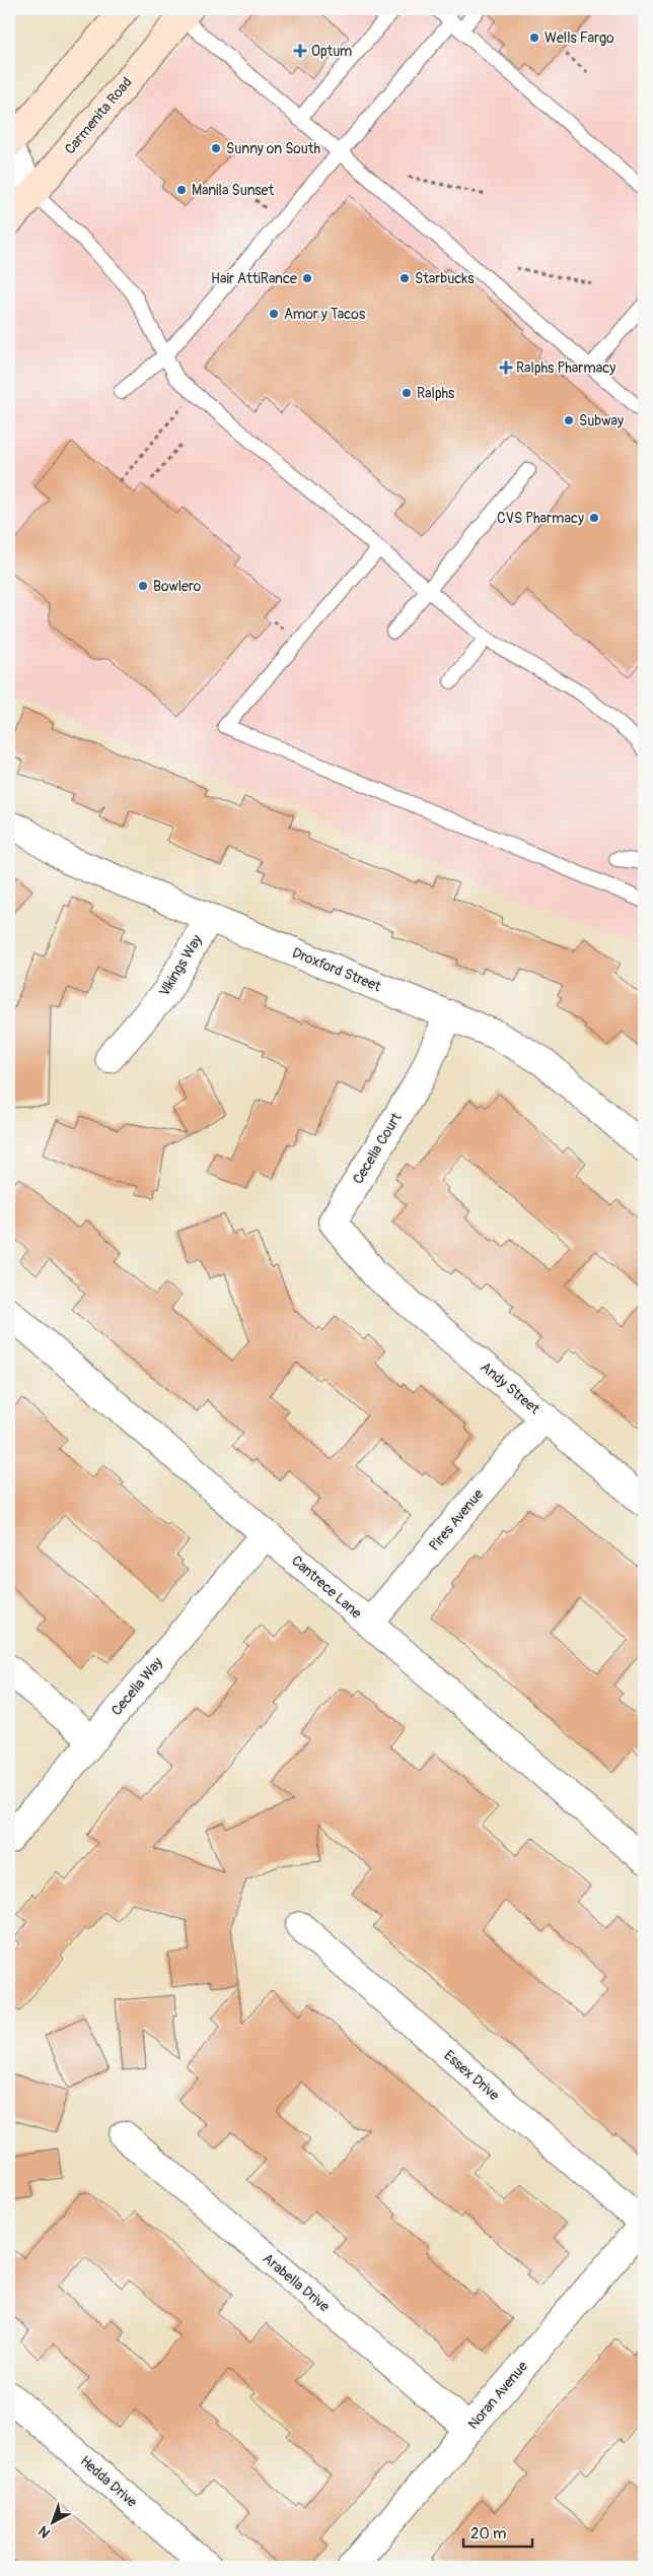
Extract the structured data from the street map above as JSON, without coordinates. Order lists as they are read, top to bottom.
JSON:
{
  "streets": {
    "main road": ["Carmenita Road"],
    "street": [
      "Vikings Way",
      "Droxford Street",
      "Cecelia Court",
      "Andy Street",
      "Pires Avenue",
      "Cantrece Lane",
      "Cecelia Way",
      "Essex Drive",
      "Arabella Drive",
      "Noran Avenue",
      "Hedda Drive"
    ]
  },
  "crossings": [
    ["Vikings Way", "Droxford Street"],
    ["Droxford Street", "Cecelia Court"],
    ["Cecelia Court", "Andy Street"],
    ["Andy Street", "Pires Avenue"],
    ["Pires Avenue", "Cantrece Lane"],
    ["Cantrece Lane", "Cecelia Way"],
    ["Essex Drive", "Noran Avenue"],
    ["Arabella Drive", "Noran Avenue"]
  ],
  "places": {
    "other": [
      "Wells Fargo",
      "Sunny on South",
      "Manila Sunset",
      "Hair AttiRance",
      "Starbucks",
      "Amor y Tacos",
      "Ralphs",
      "Subway",
      "CVS Pharmacy",
      "Bowlero"
    ],
    "health": ["Optum", "Ralphs Pharmacy"]
  },
  "scale_bar": "20 m",
  "north": "bottom left"
}
